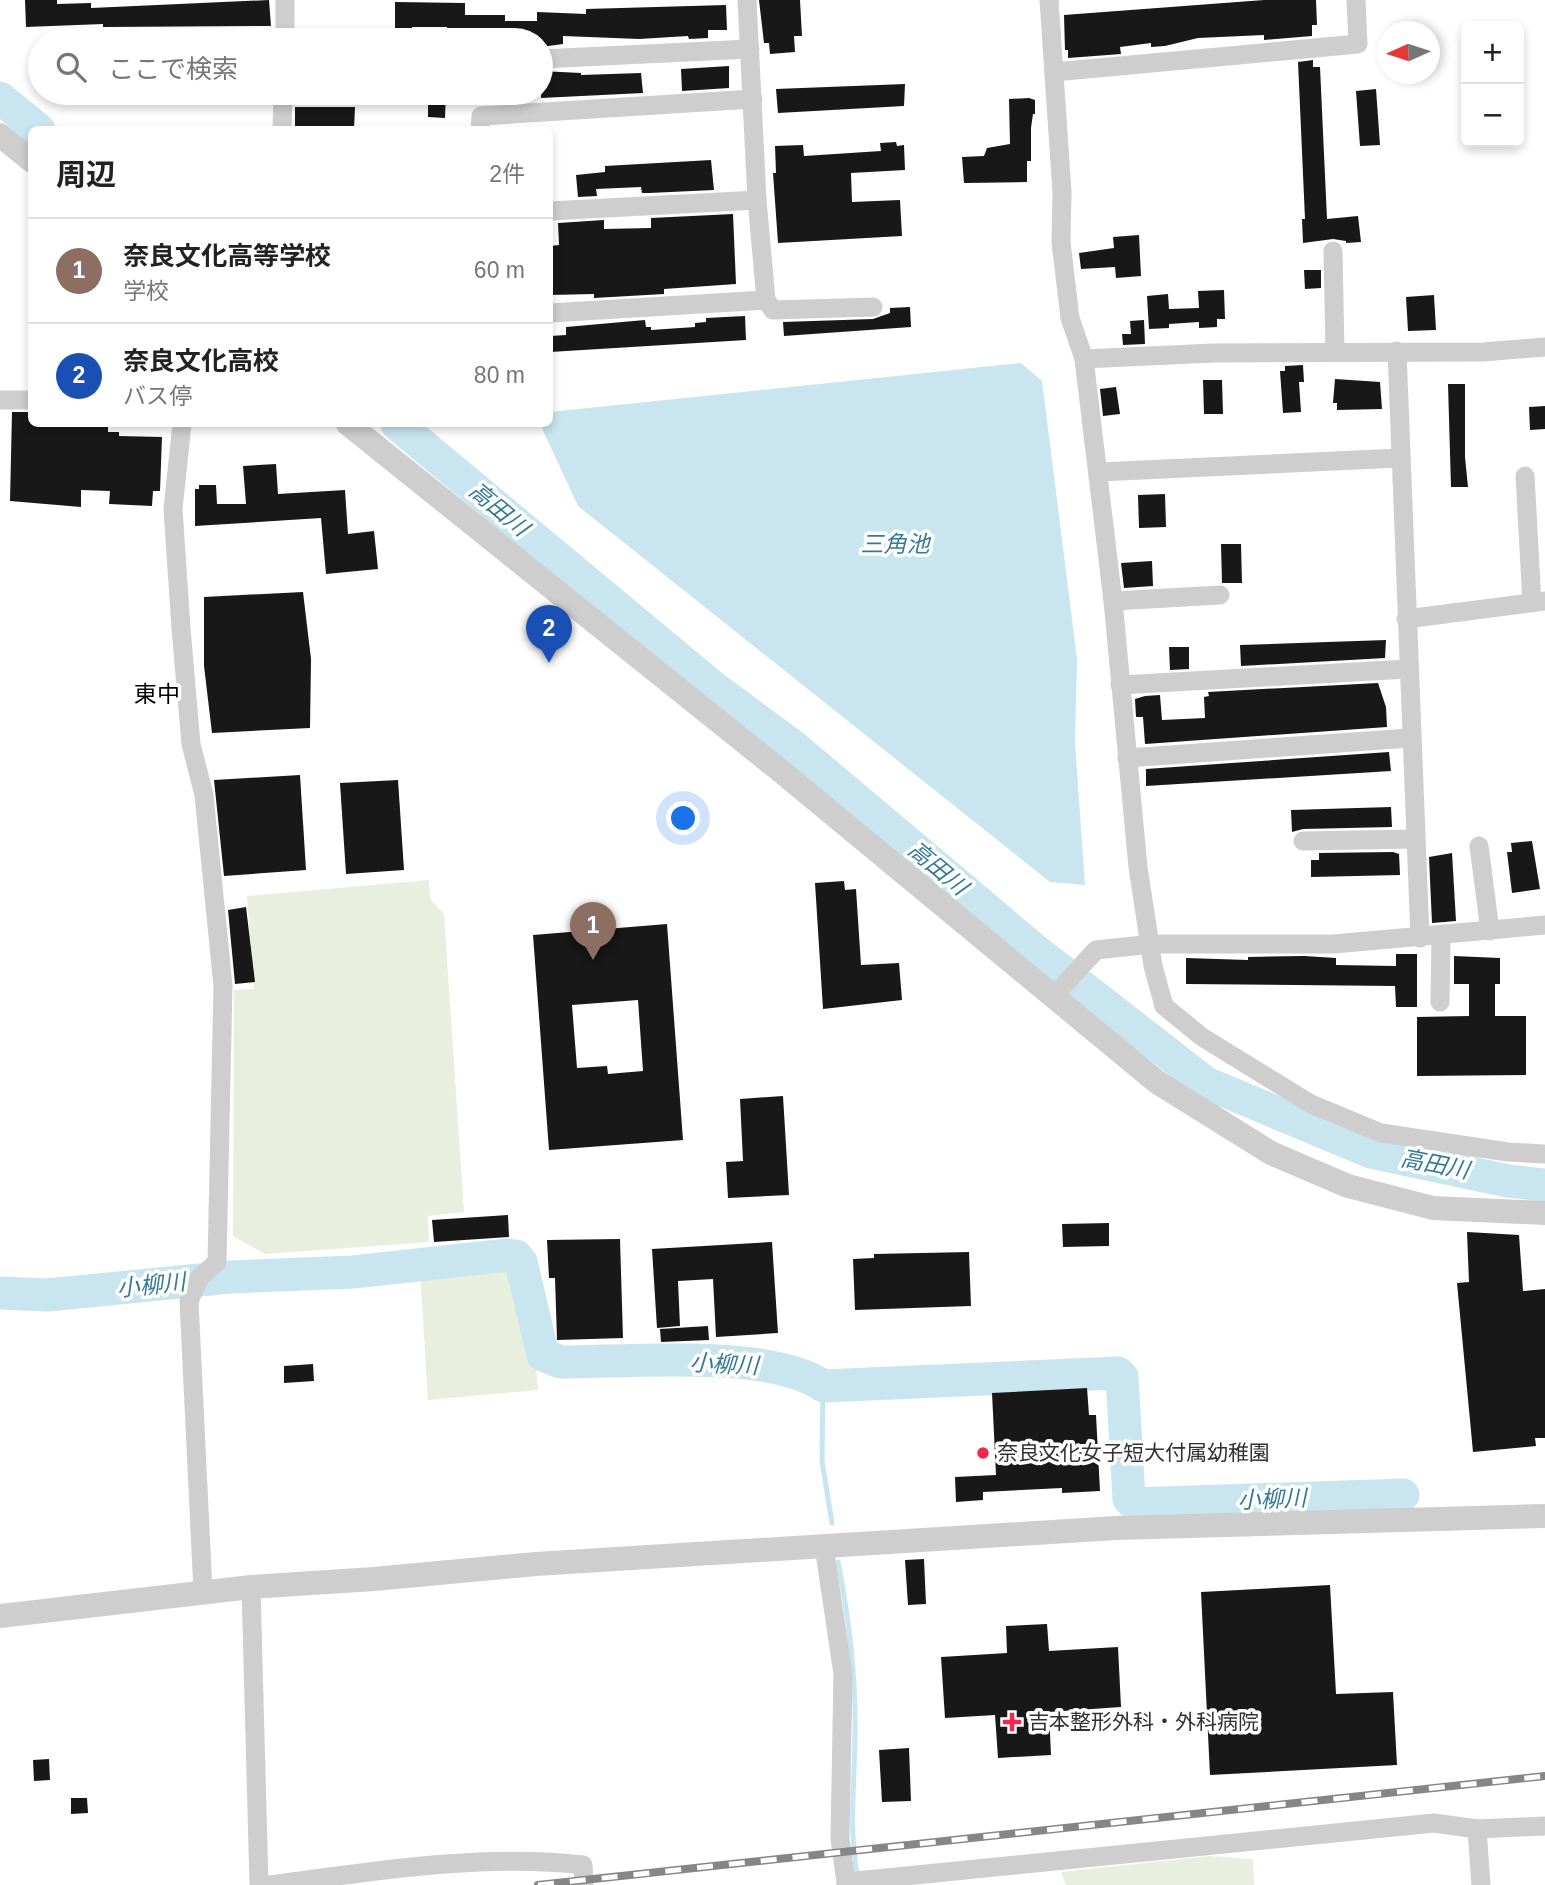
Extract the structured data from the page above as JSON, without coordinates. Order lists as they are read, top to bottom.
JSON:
{
  "districts": ["東中"],
  "water": ["高田川", "三角池", "小柳川"],
  "places": {
    "other": ["奈良文化女子短大付属幼稚園"],
    "health": ["吉本整形外科・外科病院"]
  },
  "north": "left",
  "page": {
    "map_buttons": ["+", "−"],
    "search": "ここで検索",
    "heading": ["周辺", "2件"],
    "list": [
      {
        "mark": "1",
        "name": "奈良文化高等学校",
        "note": "学校",
        "value": "60 m"
      },
      {
        "mark": "2",
        "name": "奈良文化高校",
        "note": "バス停",
        "value": "80 m"
      }
    ],
    "pins": ["2", "1"]
  }
}
